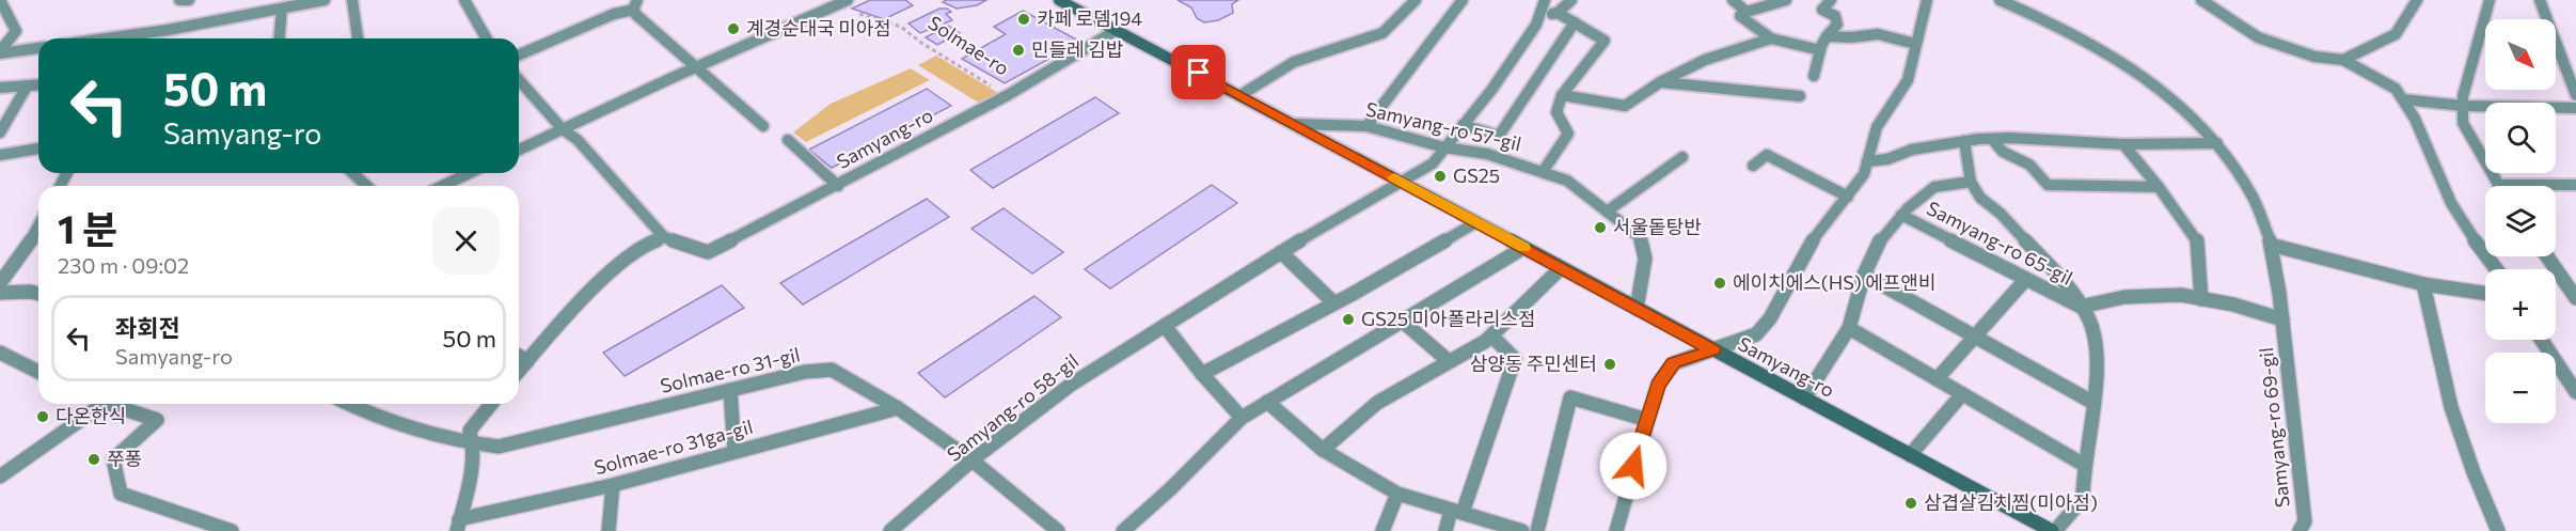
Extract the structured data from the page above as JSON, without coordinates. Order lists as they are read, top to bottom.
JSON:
{
  "streets": {
    "main road": ["Samyang-ro"],
    "street": [
      "Samyang-ro 57-gil",
      "Samyang-ro 65-gil",
      "Solmae-ro 31-gil",
      "Samyang-ro 58-gil",
      "Samyang-ro 69-gil",
      "Solmae-ro 31ga-gil"
    ],
    "path": ["Solmae-ro"]
  },
  "crossings": [
    ["Solmae-ro", "Samyang-ro"],
    ["Samyang-ro 57-gil", "Samyang-ro"],
    ["Samyang-ro 57-gil", "Samyang-ro 58-gil"],
    ["Samyang-ro", "Samyang-ro 65-gil"],
    ["Samyang-ro", "Samyang-ro 58-gil"],
    ["Samyang-ro 65-gil", "Samyang-ro 69-gil"],
    ["Solmae-ro 31-gil", "Samyang-ro 58-gil"],
    ["Solmae-ro 31-gil", "Solmae-ro 31ga-gil"]
  ],
  "places": [
    "카페 로뎀194",
    "계경순대국 미아점",
    "민들레 김밥",
    "GS25",
    "서울돝탕반",
    "에이치에스(HS) 에프앤비",
    "GS25 미아폴라리스점",
    "삼양동 주민센터",
    "다온한식",
    "쭈퐁",
    "삼겹살김치찜(미아점)"
  ],
  "north": "bottom right",
  "page": {
    "map_buttons": ["+", "−"],
    "turn": ["50 m", "Samyang-ro"],
    "heading": ["1 분", "230 m · 09:02"],
    "list": [
      {
        "name": "좌회전",
        "note": "Samyang-ro",
        "value": "50 m"
      }
    ]
  }
}
